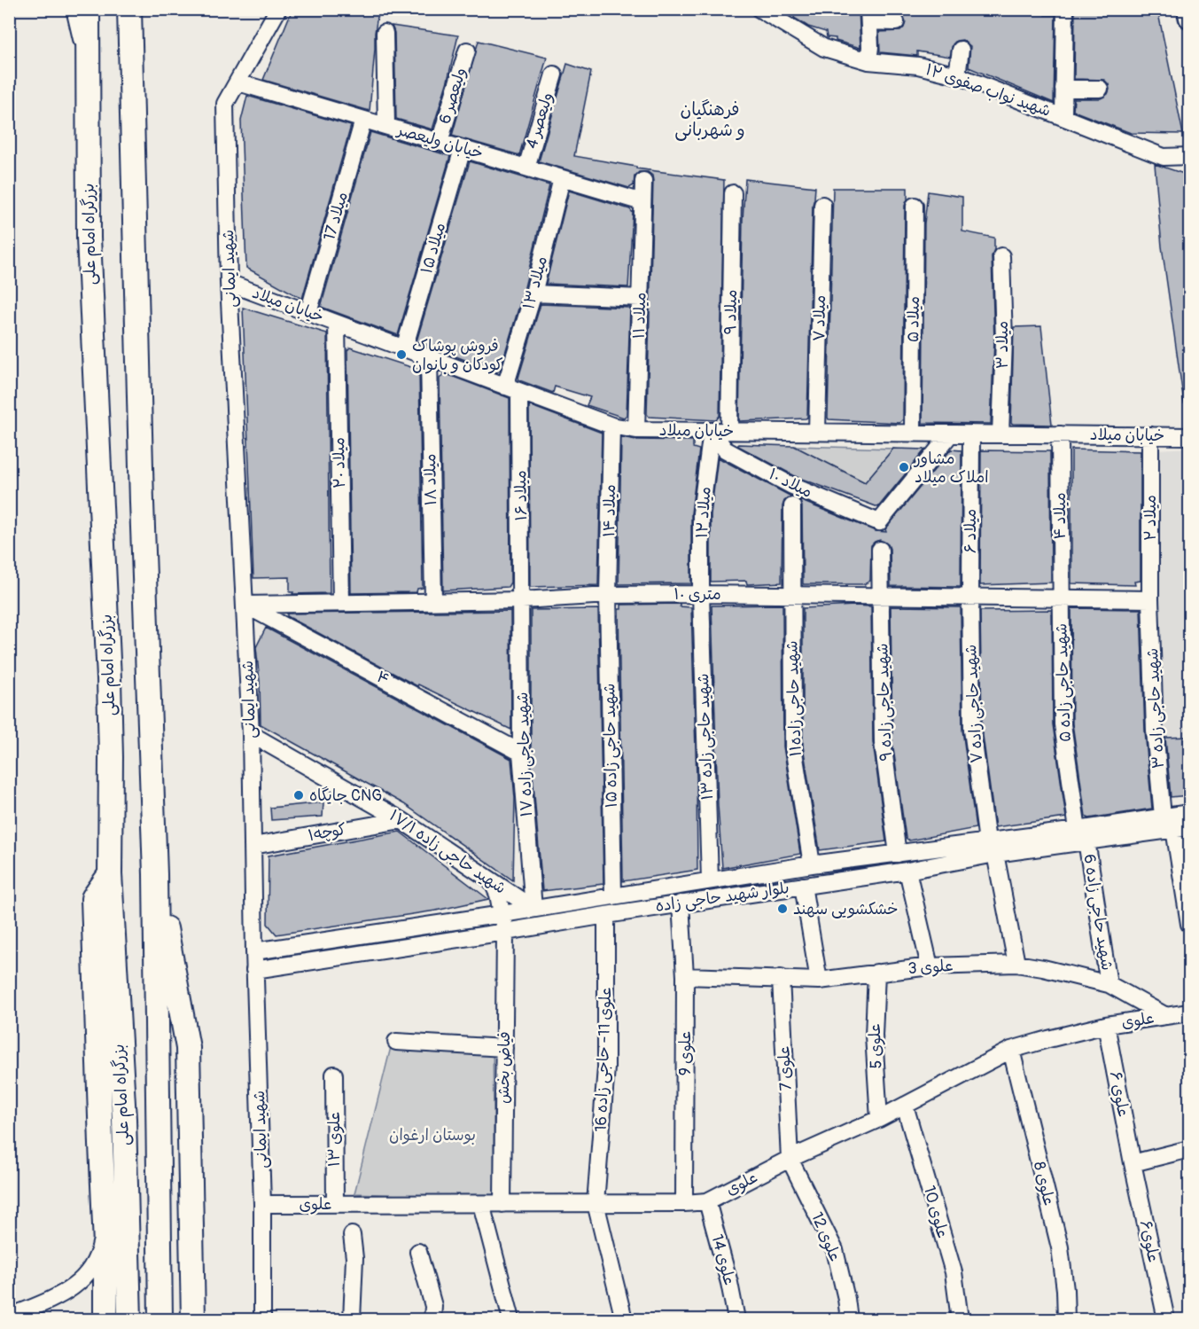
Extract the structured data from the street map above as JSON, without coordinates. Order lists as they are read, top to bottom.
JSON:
{
  "streets": {
    "highway": ["بزرگراه امام علی"],
    "street": [
      "شهید نواب صفوی ۱۲",
      "ولیعصر 6",
      "ولیعصر 4",
      "خیابان ولیعصر",
      "میلاد 17",
      "میلاد ۱۵",
      "شهید ایمانی",
      "میلاد ۱۳",
      "خیابان میلاد",
      "میلاد ۹",
      "میلاد ۱۱",
      "میلاد ۷",
      "میلاد ۵",
      "میلاد ۳",
      "میلاد ۲۰",
      "میلاد ۱۸",
      "میلاد ۱۰",
      "میلاد ۱۶",
      "میلاد ۱۴",
      "میلاد ۱۲",
      "میلاد ۴",
      "میلاد ۲",
      "میلاد ۶",
      "۱۰ متری",
      "۴",
      "شهید حاجی زاده ۵",
      "شهید حاجی زاده۱۱",
      "شهید حاجی زاده ۹",
      "شهید حاجی زاده ۷",
      "شهید حاجی زاده ۳",
      "شهید حاجی زاده ۱۳",
      "شهید حاجی زاده ۱۵",
      "شهید حاجی زاده ۱۷",
      "کوچه۱",
      "شهید حاجی زاده ۱۷/۱",
      "بلوار شهید حاجی زاده",
      "شهید حاجی زاده 6",
      "علوی 3",
      "علوی",
      "علوی 5",
      "علوی 9",
      "علوی 11- حاجی زاده 16",
      "فیاض بخش",
      "علوی 7",
      "علوی ۶",
      "علوی ۱۳",
      "علوی 8",
      "علوی 10",
      "علوی 12",
      "علوی۶",
      "علوی 14"
    ]
  },
  "crossings": [
    ["ولیعصر 6", "خیابان ولیعصر"],
    ["ولیعصر 4", "خیابان ولیعصر"],
    ["خیابان ولیعصر", "میلاد 17"],
    ["خیابان ولیعصر", "میلاد ۱۵"],
    ["خیابان ولیعصر", "شهید ایمانی"],
    ["خیابان ولیعصر", "میلاد ۱۳"],
    ["خیابان ولیعصر", "میلاد ۱۱"],
    ["میلاد 17", "خیابان میلاد"],
    ["میلاد ۱۵", "خیابان میلاد"],
    ["شهید ایمانی", "خیابان میلاد"],
    ["شهید ایمانی", "۱۰ متری"],
    ["شهید ایمانی", "۴"],
    ["شهید ایمانی", "کوچه۱"],
    ["شهید ایمانی", "شهید حاجی زاده ۱۷/۱"],
    ["شهید ایمانی", "بلوار شهید حاجی زاده"],
    ["شهید ایمانی", "علوی"],
    ["میلاد ۱۳", "خیابان میلاد"],
    ["میلاد ۱۳", "میلاد ۱۶"],
    ["خیابان میلاد", "میلاد ۹"],
    ["خیابان میلاد", "میلاد ۱۱"],
    ["خیابان میلاد", "میلاد ۷"],
    ["خیابان میلاد", "میلاد ۵"],
    ["خیابان میلاد", "میلاد ۳"],
    ["خیابان میلاد", "میلاد ۲۰"],
    ["خیابان میلاد", "میلاد ۱۸"],
    ["خیابان میلاد", "میلاد ۱۰"],
    ["خیابان میلاد", "میلاد ۱۶"],
    ["خیابان میلاد", "میلاد ۱۴"],
    ["خیابان میلاد", "میلاد ۱۲"],
    ["خیابان میلاد", "میلاد ۴"],
    ["خیابان میلاد", "میلاد ۲"],
    ["خیابان میلاد", "میلاد ۶"],
    ["میلاد ۲۰", "۱۰ متری"],
    ["میلاد ۱۸", "۱۰ متری"],
    ["میلاد ۱۰", "میلاد ۱۲"],
    ["میلاد ۱۶", "۱۰ متری"],
    ["میلاد ۱۶", "شهید حاجی زاده ۱۷"],
    ["میلاد ۱۴", "۱۰ متری"],
    ["میلاد ۱۴", "شهید حاجی زاده ۱۵"],
    ["میلاد ۱۲", "۱۰ متری"],
    ["میلاد ۱۲", "شهید حاجی زاده ۱۳"],
    ["میلاد ۴", "۱۰ متری"],
    ["میلاد ۴", "شهید حاجی زاده ۵"],
    ["میلاد ۲", "۱۰ متری"],
    ["میلاد ۲", "شهید حاجی زاده ۳"],
    ["میلاد ۶", "۱۰ متری"],
    ["میلاد ۶", "شهید حاجی زاده ۷"],
    ["۱۰ متری", "۴"],
    ["۱۰ متری", "شهید حاجی زاده ۵"],
    ["۱۰ متری", "شهید حاجی زاده۱۱"],
    ["۱۰ متری", "شهید حاجی زاده ۹"],
    ["۱۰ متری", "شهید حاجی زاده ۷"],
    ["۱۰ متری", "شهید حاجی زاده ۳"],
    ["۱۰ متری", "شهید حاجی زاده ۱۳"],
    ["۱۰ متری", "شهید حاجی زاده ۱۵"],
    ["۱۰ متری", "شهید حاجی زاده ۱۷"],
    ["۴", "شهید حاجی زاده ۱۷"],
    ["شهید حاجی زاده ۵", "بلوار شهید حاجی زاده"],
    ["شهید حاجی زاده ۵", "شهید حاجی زاده 6"],
    ["شهید حاجی زاده۱۱", "بلوار شهید حاجی زاده"],
    ["شهید حاجی زاده ۹", "بلوار شهید حاجی زاده"],
    ["شهید حاجی زاده ۷", "بلوار شهید حاجی زاده"],
    ["شهید حاجی زاده ۷", "علوی 3"],
    ["شهید حاجی زاده ۳", "بلوار شهید حاجی زاده"],
    ["شهید حاجی زاده ۱۳", "بلوار شهید حاجی زاده"],
    ["شهید حاجی زاده ۱۵", "بلوار شهید حاجی زاده"],
    ["شهید حاجی زاده ۱۷", "شهید حاجی زاده ۱۷/۱"],
    ["شهید حاجی زاده ۱۷", "بلوار شهید حاجی زاده"],
    ["کوچه۱", "شهید حاجی زاده ۱۷/۱"],
    ["شهید حاجی زاده ۱۷/۱", "بلوار شهید حاجی زاده"],
    ["شهید حاجی زاده ۱۷/۱", "فیاض بخش"],
    ["بلوار شهید حاجی زاده", "شهید حاجی زاده 6"],
    ["بلوار شهید حاجی زاده", "علوی 9"],
    ["بلوار شهید حاجی زاده", "علوی 11- حاجی زاده 16"],
    ["بلوار شهید حاجی زاده", "فیاض بخش"],
    ["شهید حاجی زاده 6", "علوی 3"],
    ["علوی 3", "علوی"],
    ["علوی 3", "علوی 5"],
    ["علوی 3", "علوی 9"],
    ["علوی 3", "علوی 7"],
    ["علوی", "علوی 5"],
    ["علوی", "علوی 9"],
    ["علوی", "علوی 11- حاجی زاده 16"],
    ["علوی", "فیاض بخش"],
    ["علوی", "علوی 7"],
    ["علوی", "علوی ۶"],
    ["علوی", "علوی ۱۳"],
    ["علوی", "علوی 8"],
    ["علوی", "علوی 10"],
    ["علوی", "علوی 12"],
    ["علوی", "علوی 14"],
    ["علوی 7", "علوی 12"],
    ["علوی ۶", "علوی۶"]
  ],
  "districts": ["فرهنگیان و شهربانی"],
  "parks": ["بوستان ارغوان"],
  "places": [
    "فروش پوشاک کودکان و بانوان",
    "مشاور املاک میلاد",
    "جایگاه CNG",
    "خشکشویی سهند"
  ]
}
